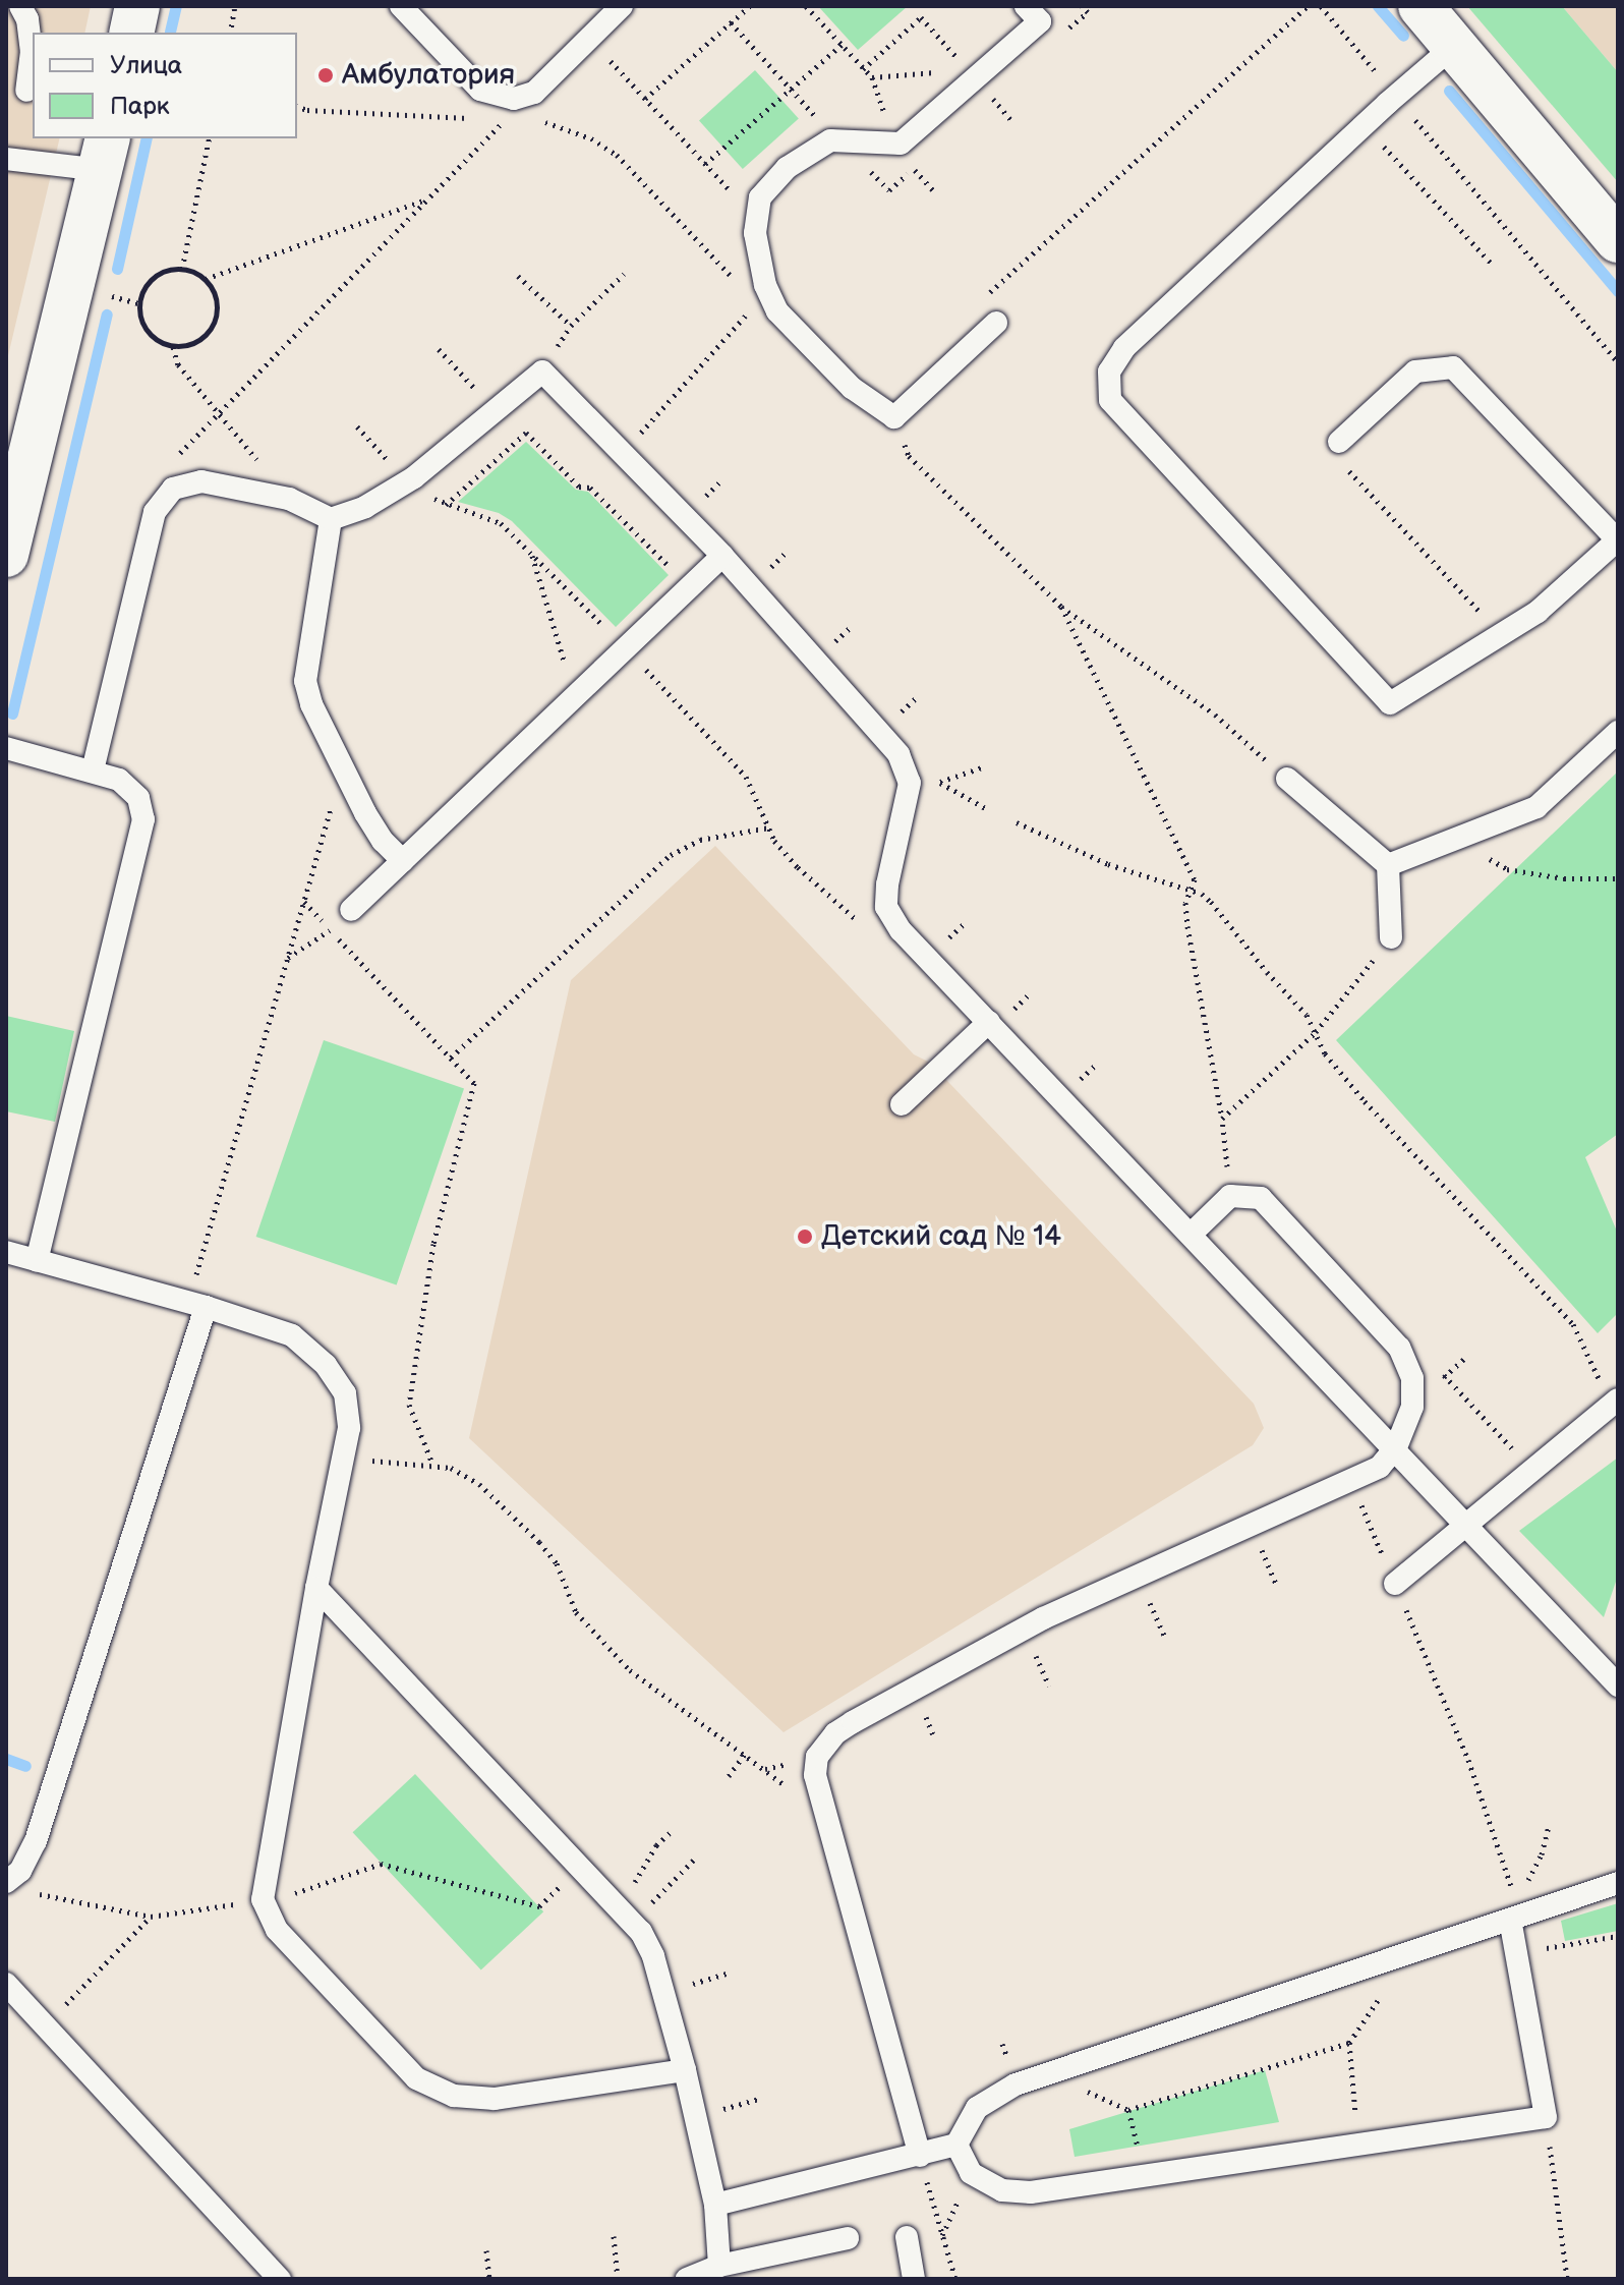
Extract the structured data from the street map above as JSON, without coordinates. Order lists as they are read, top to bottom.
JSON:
{
  "places": ["Амбулатория", "Детский сад № 14"],
  "legend": ["Улица", "Парк"]
}
